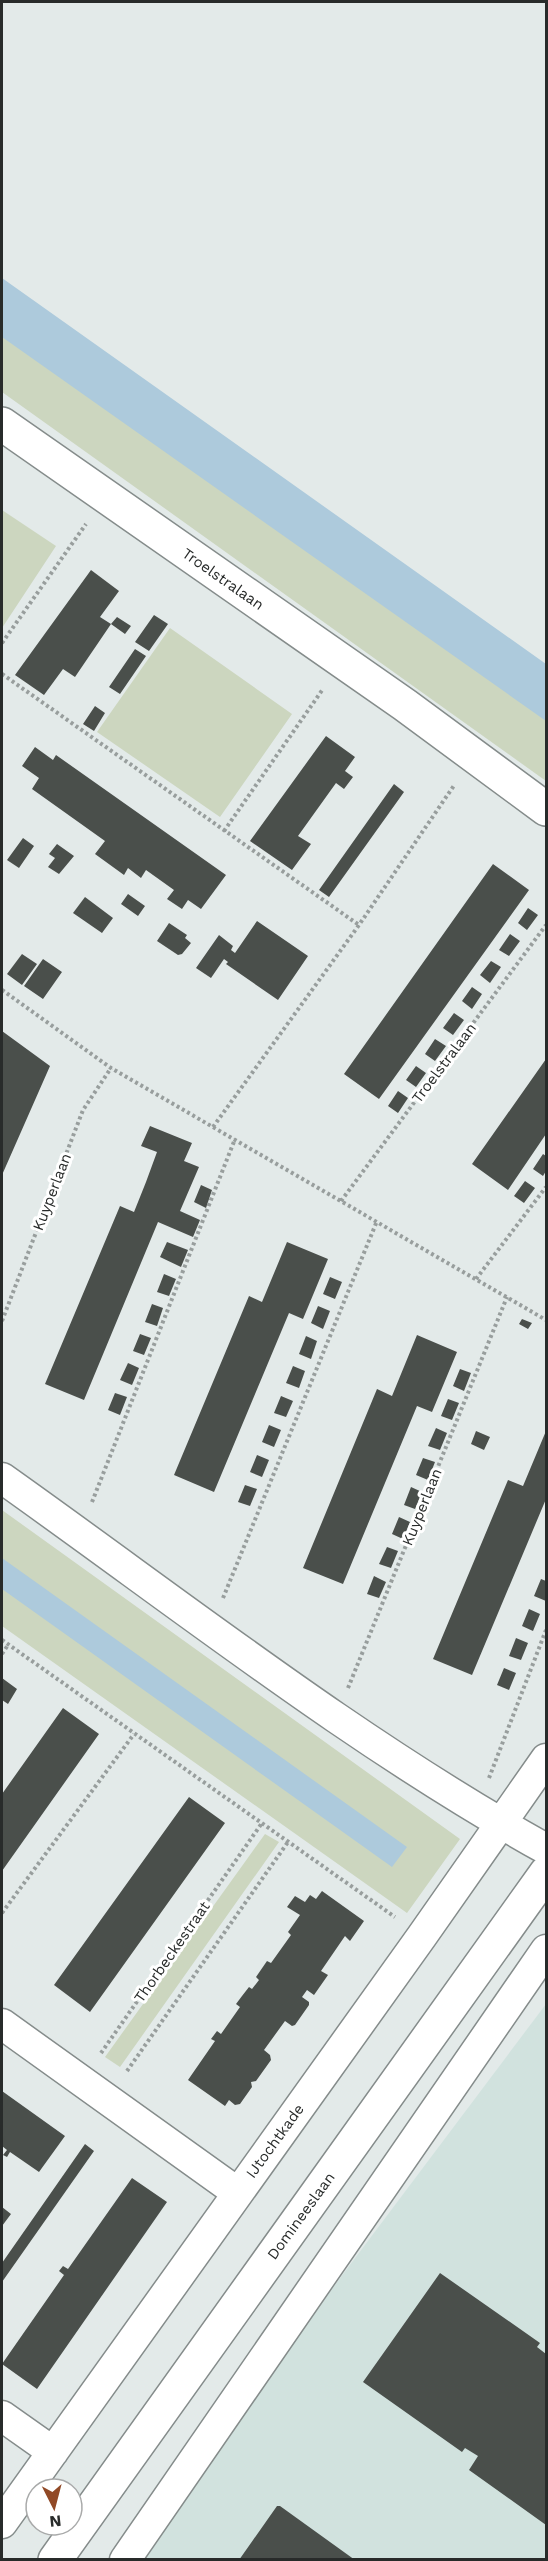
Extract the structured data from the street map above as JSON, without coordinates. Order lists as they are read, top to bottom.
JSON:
{
  "streets": {
    "street": ["Troelstralaan", "IJtochtkade", "Domineeslaan"],
    "path": ["Kuyperlaan", "Thorbeckestraat"]
  },
  "north": "bottom"
}
